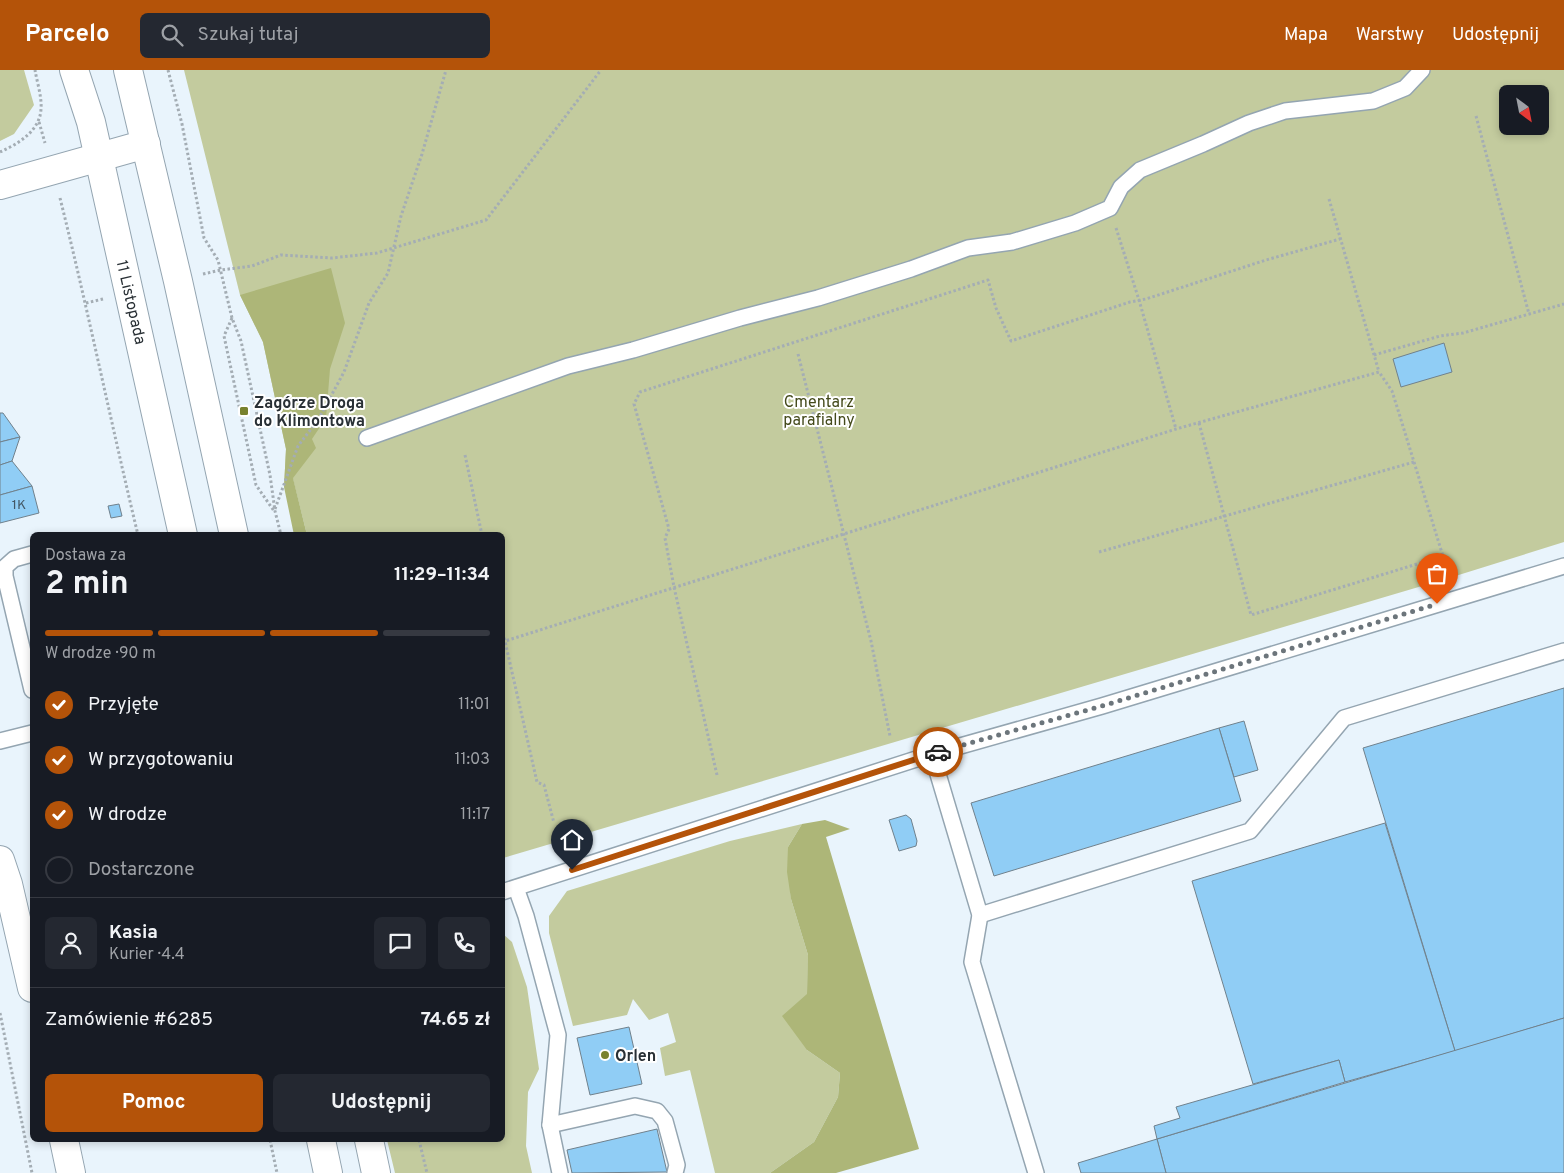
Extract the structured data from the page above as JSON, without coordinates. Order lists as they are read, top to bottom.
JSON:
{
  "streets": {
    "main road": ["11 Listopada"]
  },
  "parks": ["Cmentarz parafialny"],
  "places": {
    "transit": ["Zagórze Droga do Klimontowa"],
    "other": ["Orlen"]
  },
  "house_numbers": ["1K"],
  "north": "bottom right",
  "page": {
    "header": "Parcelo",
    "search": "Szukaj tutaj",
    "nav": ["Mapa", "Warstwy", "Udostępnij"],
    "heading": ["2 min", "Dostawa za", "11:29–11:34"],
    "panel": [
      "Kasia",
      "Kurier · 4.4",
      "Zamówienie #6285",
      "74.65 zł"
    ],
    "bar": "W drodze · 90 m",
    "list": [
      ["Przyjęte", "11:01"],
      ["W przygotowaniu", "11:03"],
      ["W drodze", "11:17"],
      "Dostarczone"
    ],
    "buttons": ["Pomoc", "Udostępnij"]
  }
}
